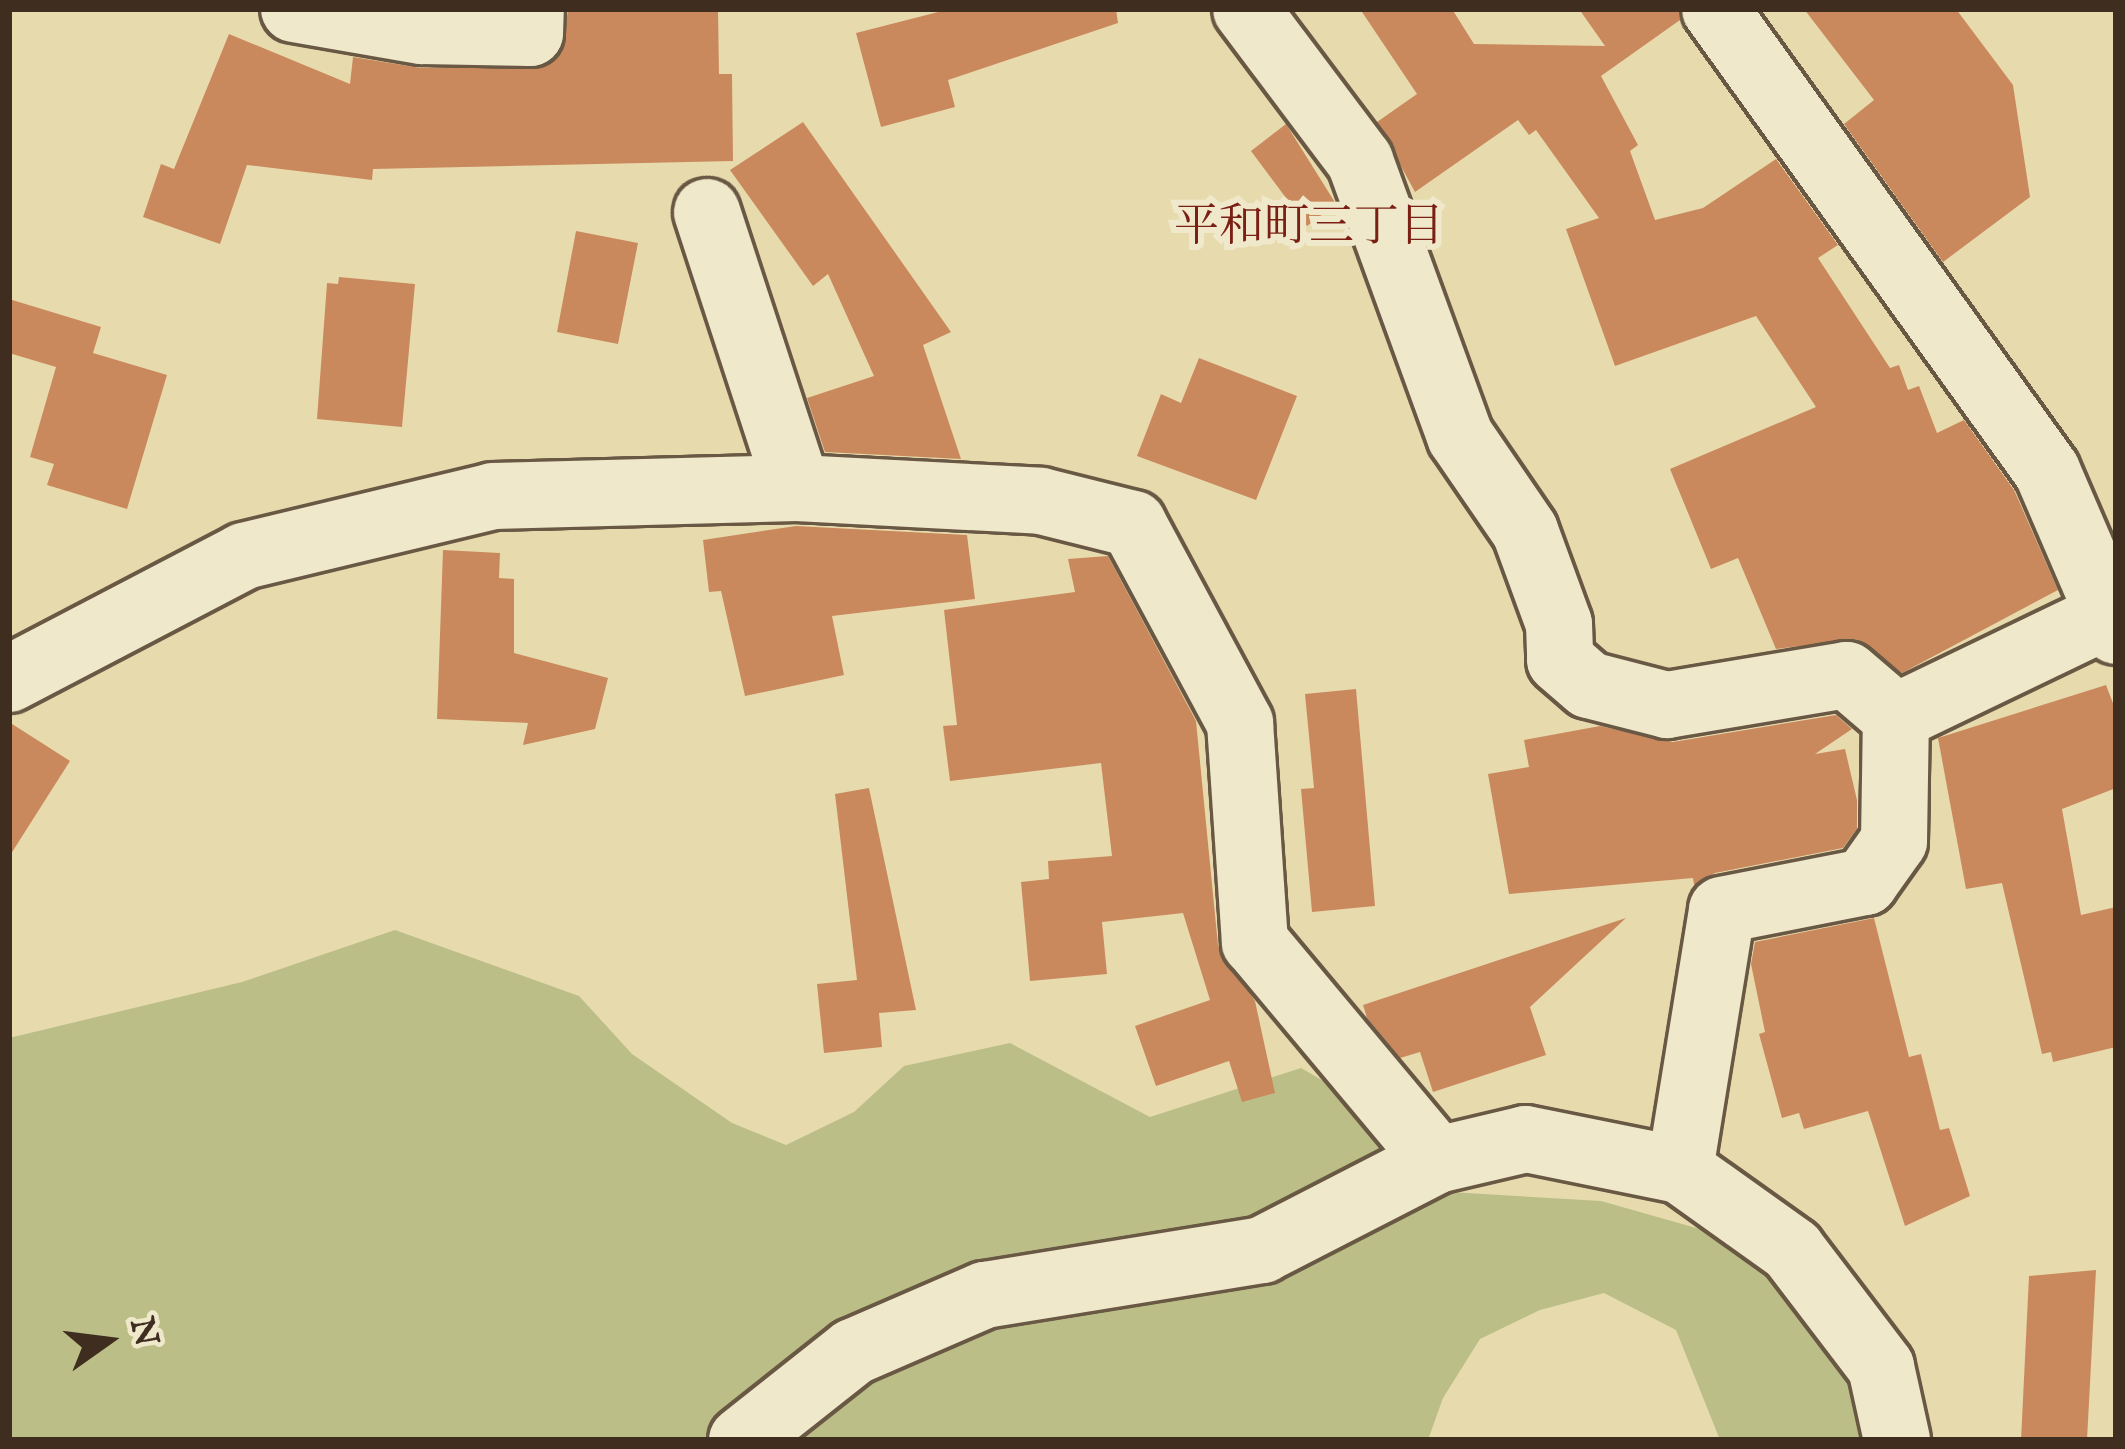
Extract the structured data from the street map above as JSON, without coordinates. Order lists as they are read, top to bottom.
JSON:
{
  "districts": ["平和町三丁目"],
  "north": "right"
}
